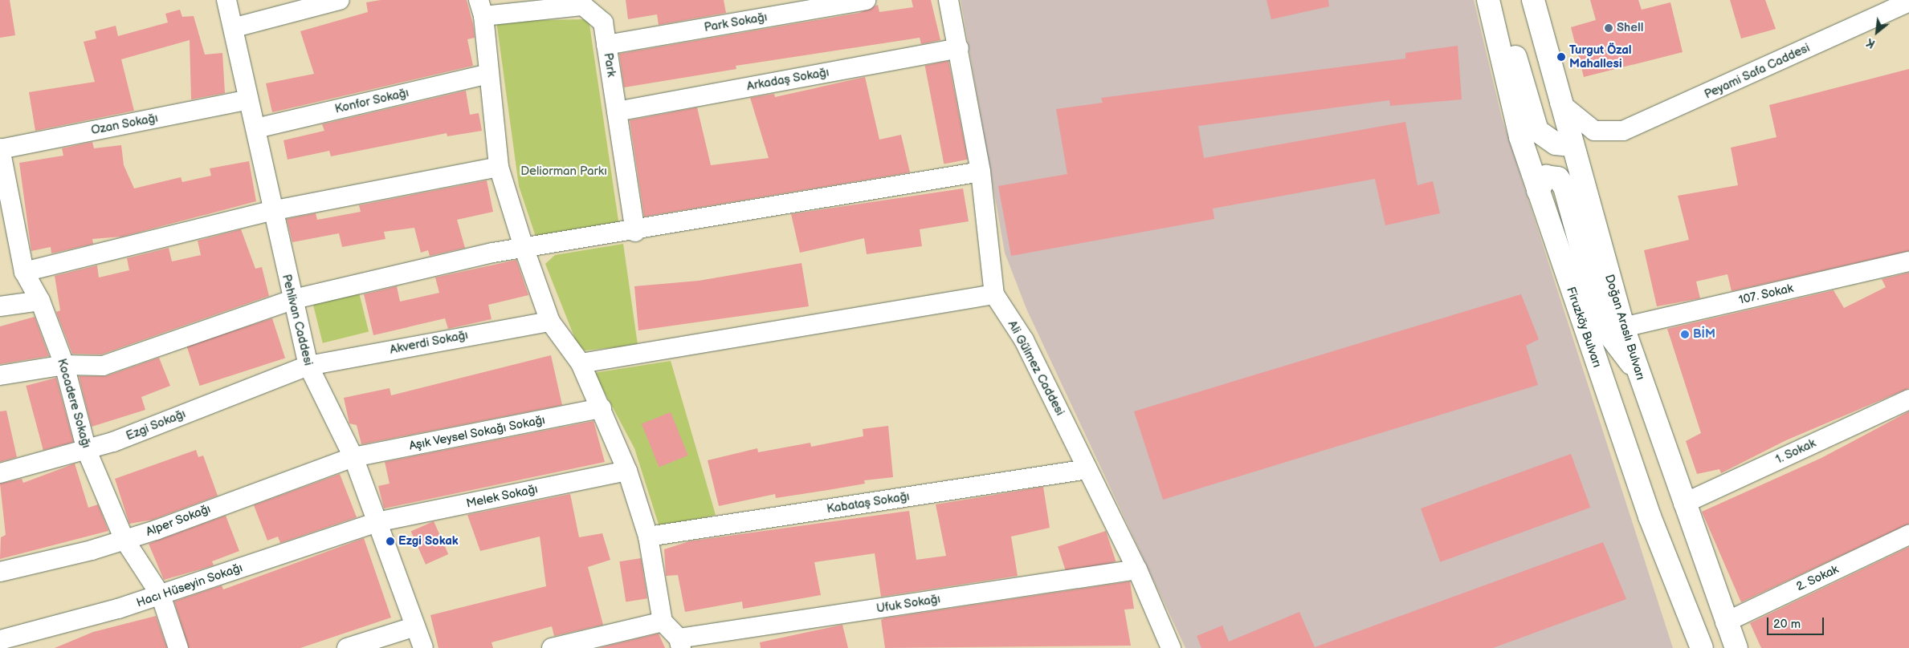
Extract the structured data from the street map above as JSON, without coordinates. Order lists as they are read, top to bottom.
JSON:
{
  "streets": {
    "main road": ["Firuzköy Bulvarı", "Doğan Araslı Bulvarı"],
    "street": [
      "Park Sokağı",
      "Park",
      "Peyami Safa Caddesi",
      "Arkadaş Sokağı",
      "Konfor Sokağı",
      "Ozan Sokağı",
      "107. Sokak",
      "Pehlivan Caddesi",
      "Akverdi Sokağı",
      "Ali Gülmez Caddesi",
      "Kocadere Sokağı",
      "Ezgi Sokağı",
      "Aşık Veysel Sokağı Sokağı",
      "1. Sokak",
      "Melek Sokağı",
      "Kabataş Sokağı",
      "Alper Sokağı",
      "2. Sokak",
      "Hacı Hüseyin Sokağı",
      "Ufuk Sokağı"
    ]
  },
  "crossings": [
    ["Park Sokağı", "Park"],
    ["Park", "Arkadaş Sokağı"],
    ["Arkadaş Sokağı", "Ali Gülmez Caddesi"],
    ["Konfor Sokağı", "Pehlivan Caddesi"],
    ["Ozan Sokağı", "Pehlivan Caddesi"],
    ["Ozan Sokağı", "Kocadere Sokağı"],
    ["107. Sokak", "Doğan Araslı Bulvarı"],
    ["Pehlivan Caddesi", "Akverdi Sokağı"],
    ["Pehlivan Caddesi", "Ezgi Sokağı"],
    ["Pehlivan Caddesi", "Aşık Veysel Sokağı Sokağı"],
    ["Pehlivan Caddesi", "Melek Sokağı"],
    ["Pehlivan Caddesi", "Alper Sokağı"],
    ["Pehlivan Caddesi", "Hacı Hüseyin Sokağı"],
    ["Doğan Araslı Bulvarı", "1. Sokak"],
    ["Doğan Araslı Bulvarı", "2. Sokak"],
    ["Akverdi Sokağı", "Ezgi Sokağı"],
    ["Ali Gülmez Caddesi", "Kabataş Sokağı"],
    ["Ali Gülmez Caddesi", "Ufuk Sokağı"],
    ["Kocadere Sokağı", "Ezgi Sokağı"],
    ["Kocadere Sokağı", "Alper Sokağı"],
    ["Kocadere Sokağı", "Hacı Hüseyin Sokağı"],
    ["Aşık Veysel Sokağı Sokağı", "Alper Sokağı"],
    ["Melek Sokağı", "Hacı Hüseyin Sokağı"]
  ],
  "parks": ["Deliorman Parkı"],
  "places": [
    "Shell",
    "Turgut Özal Mahallesi",
    "BİM",
    "Ezgi Sokak"
  ],
  "scale_bar": "20 m",
  "north": "bottom left"
}
